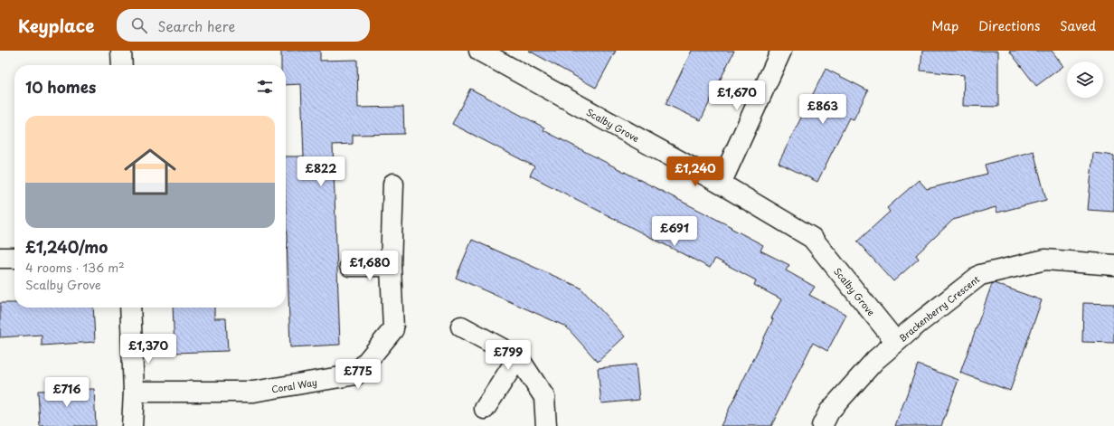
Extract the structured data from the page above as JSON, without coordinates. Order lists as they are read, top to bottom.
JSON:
{
  "streets": {
    "street": ["Scalby Grove", "Brackenberry Crescent", "Coral Way"]
  },
  "crossings": [
    ["Scalby Grove", "Brackenberry Crescent"]
  ],
  "page": {
    "header": "Keyplace",
    "search": "Search here",
    "nav": ["Map", "Directions", "Saved"],
    "heading": "10 homes",
    "price": [
      "£1,670",
      "£863",
      "£822",
      "£1,240",
      "£691",
      "£1,680",
      "£1,370",
      "£799",
      "£775",
      "£716"
    ],
    "list": [
      {
        "name": "£1,240/mo",
        "note": "4 rooms · 136 m² · Scalby Grove"
      }
    ]
  }
}
